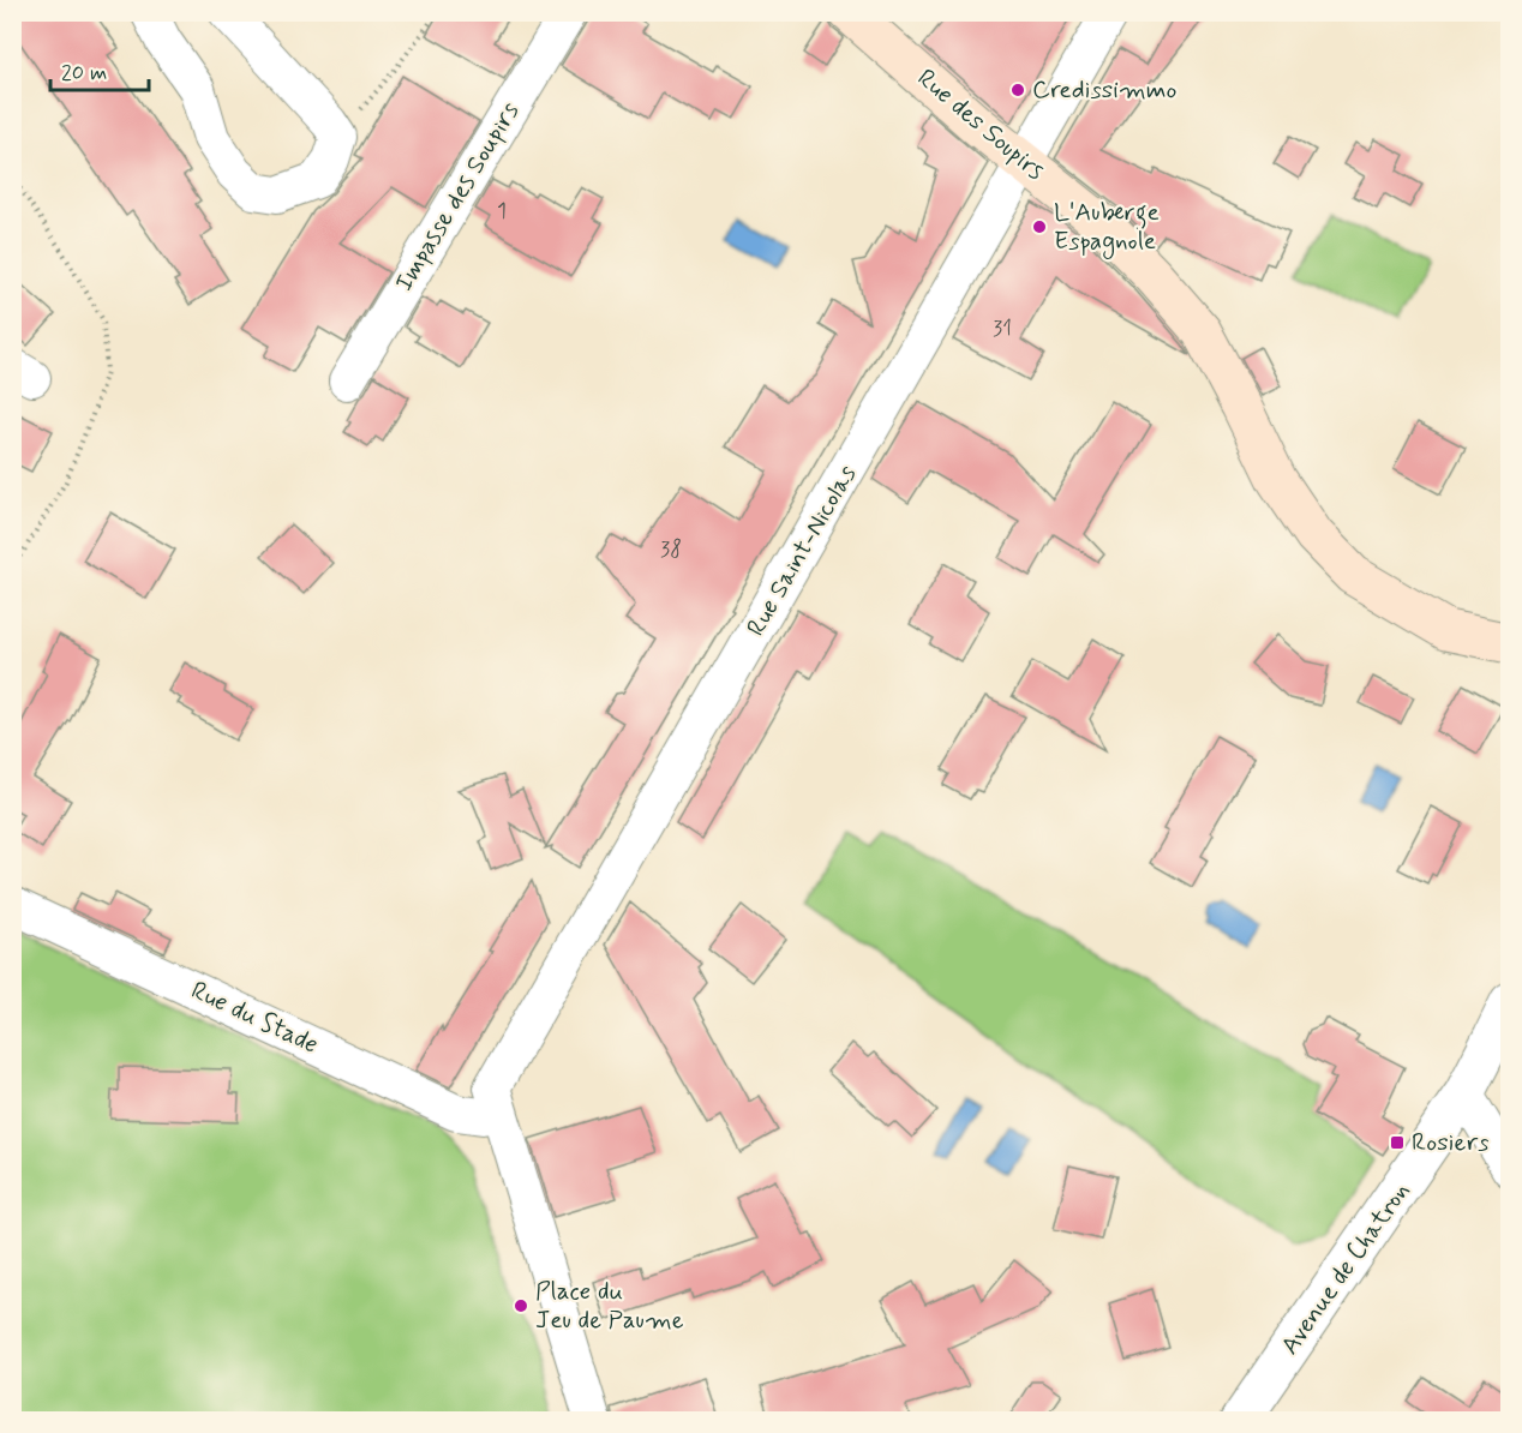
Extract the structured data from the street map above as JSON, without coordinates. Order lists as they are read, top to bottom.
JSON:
{
  "streets": {
    "main road": ["Rue des Soupirs"],
    "street": [
      "Impasse des Soupirs",
      "Rue Saint-Nicolas",
      "Rue du Stade",
      "Avenue de Chatron"
    ]
  },
  "crossings": [
    ["Rue des Soupirs", "Rue Saint-Nicolas"],
    ["Rue Saint-Nicolas", "Rue du Stade"]
  ],
  "places": {
    "other": ["Credissimmo", "L'Auberge Espagnole", "Place du Jeu de Paume"],
    "transit": ["Rosiers"]
  },
  "house_numbers": ["1", "31", "38"],
  "scale_bar": "20 m"
}
